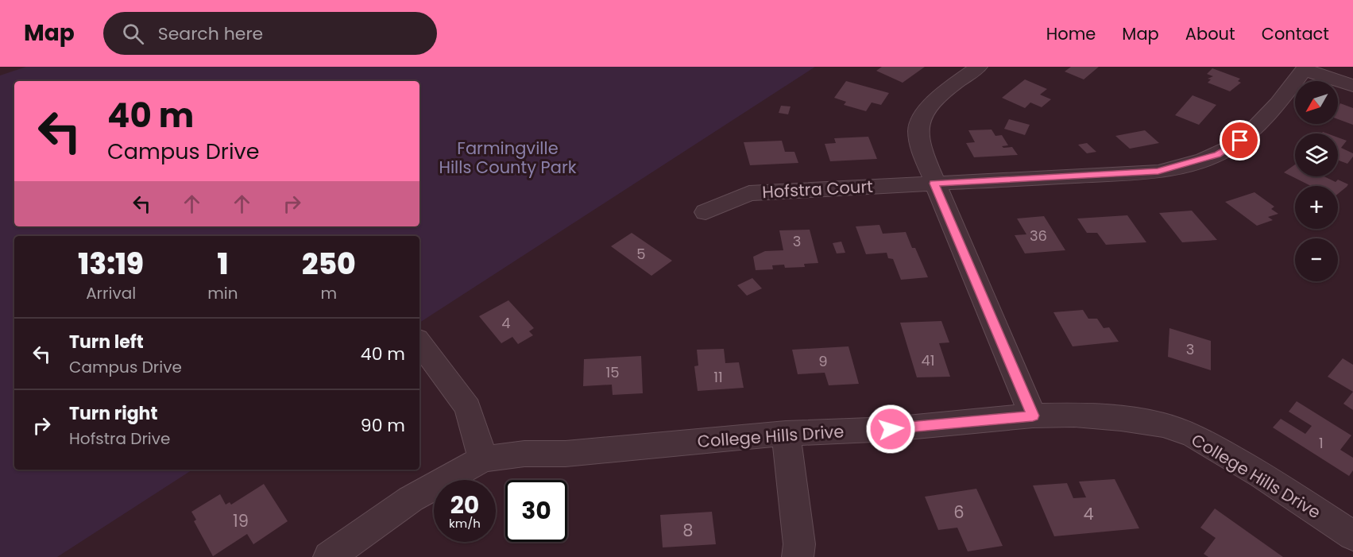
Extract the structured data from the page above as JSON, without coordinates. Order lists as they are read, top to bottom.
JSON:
{
  "streets": {
    "street": ["Hofstra Court", "College Hills Drive"]
  },
  "parks": ["Farmingville Hills County Park"],
  "house_numbers": [
    "36",
    "3",
    "5",
    "4",
    "3",
    "41",
    "9",
    "15",
    "11",
    "1",
    "6",
    "4",
    "19",
    "8"
  ],
  "north": "bottom left",
  "page": {
    "header": "Map",
    "search": "Search here",
    "nav": [
      "Home",
      "Map",
      "About",
      "Contact"
    ],
    "map_buttons": ["+", "−"],
    "turn": ["40 m", "Campus Drive"],
    "eta": [
      "13:19",
      "Arrival",
      "1",
      "min",
      "250",
      "m"
    ],
    "list": [
      {
        "name": "Turn left",
        "note": "Campus Drive",
        "value": "40 m"
      },
      {
        "name": "Turn right",
        "note": "Hofstra Drive",
        "value": "90 m"
      }
    ],
    "speed": "20 km/h",
    "limit": "30"
  }
}
